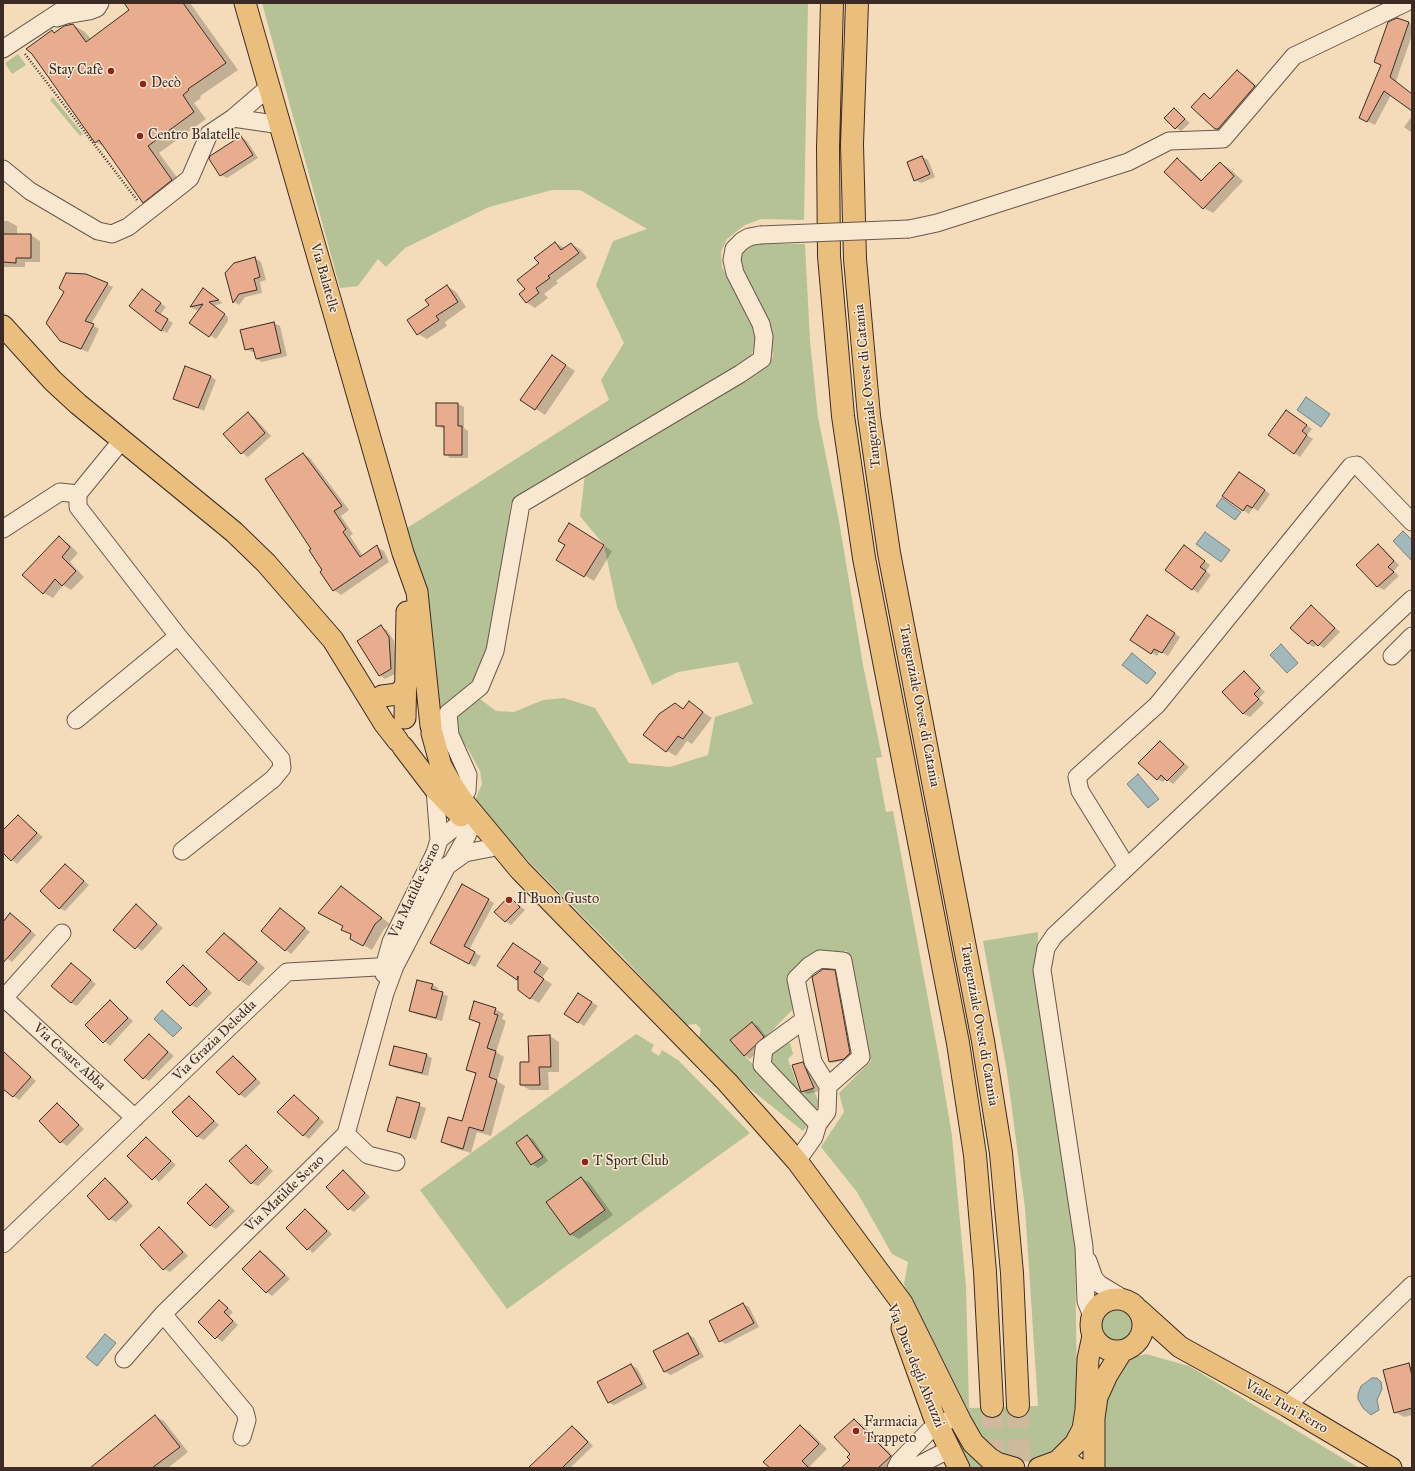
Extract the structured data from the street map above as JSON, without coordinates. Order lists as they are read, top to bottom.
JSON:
{
  "streets": {
    "highway": ["Tangenziale Ovest di Catania"],
    "main road": ["Via Balatelle", "Via Duca degli Abruzzi", "Viale Turi Ferro"],
    "street": ["Via Matilde Serao", "Via Grazia Deledda", "Via Cesare Abba"]
  },
  "crossings": [
    ["Via Matilde Serao", "Via Grazia Deledda"],
    ["Via Grazia Deledda", "Via Cesare Abba"]
  ],
  "places": [
    "Stay Cafè",
    "Decò",
    "Centro Balatelle",
    "Il Buon Gusto",
    "T Sport Club",
    "Farmacia Trappeto"
  ]
}
